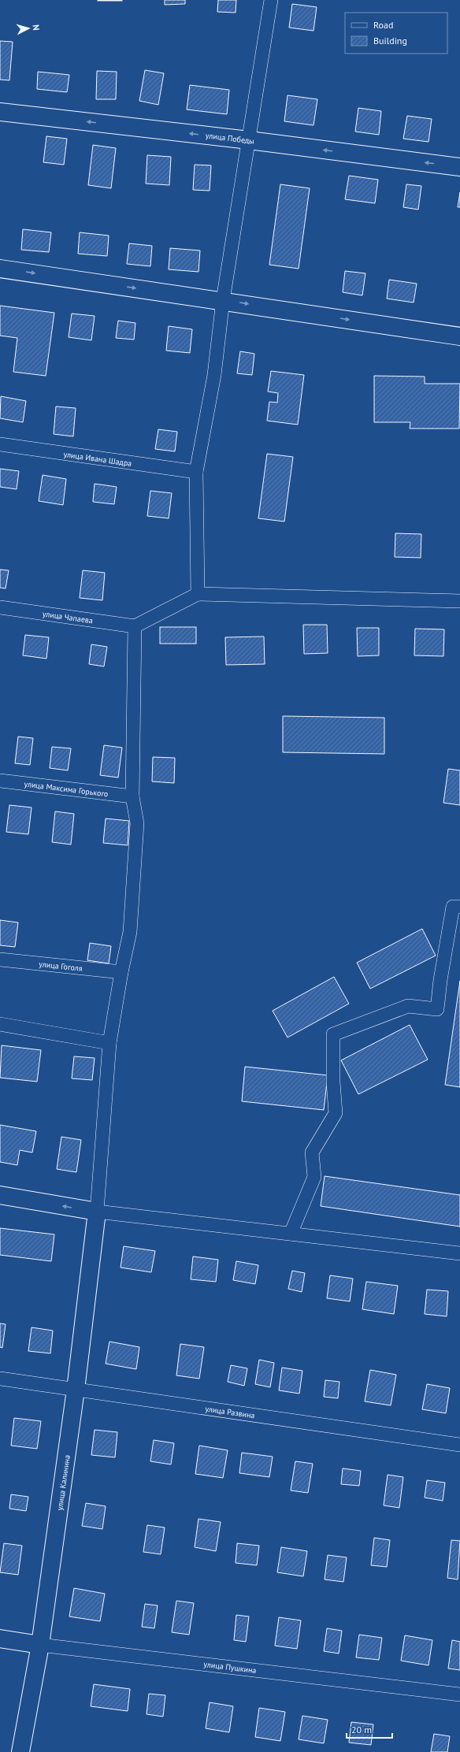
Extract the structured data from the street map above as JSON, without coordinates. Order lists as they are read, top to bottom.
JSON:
{
  "streets": {
    "street": [
      "улица Победы",
      "улица Ивана Шадра",
      "улица Чапаева",
      "улица Максима Горького",
      "улица Гоголя",
      "улица Развина",
      "улица Калинина",
      "улица Пушкина"
    ]
  },
  "crossings": [
    ["улица Развина", "улица Калинина"],
    ["улица Калинина", "улица Пушкина"]
  ],
  "one_way": ["улица Победы"],
  "legend": ["Road", "Building"],
  "scale_bar": "20 m",
  "north": "right"
}
